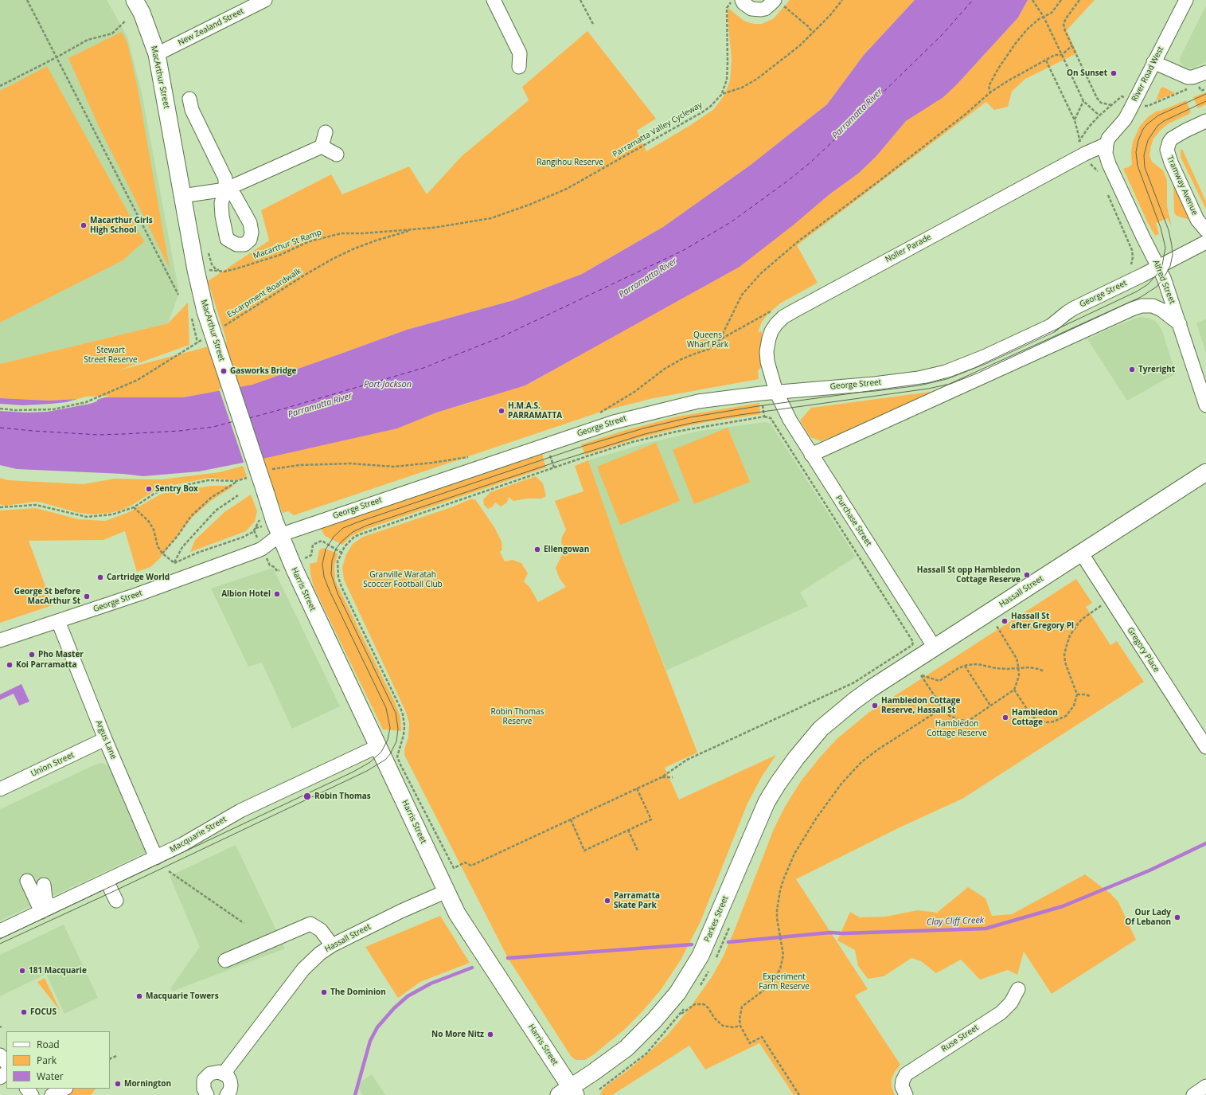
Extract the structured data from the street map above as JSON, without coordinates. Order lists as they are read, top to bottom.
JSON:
{
  "streets": {
    "main road": [
      "MacArthur Street",
      "Harris Street",
      "Hassall Street",
      "Parkes Street"
    ],
    "street": [
      "New Zealand Street",
      "River Road West",
      "Tramway Avenue",
      "Noller Parade",
      "Alfred Street",
      "George Street",
      "Purchase Street",
      "Gregory Place",
      "Argus Lane",
      "Union Street",
      "Macquarie Street",
      "Ruse Street"
    ],
    "path": ["Parramatta Valley Cycleway", "Macarthur St Ramp", "Escarpment Boardwalk"]
  },
  "crossings": [
    ["New Zealand Street", "MacArthur Street"],
    ["River Road West", "Noller Parade"],
    ["River Road West", "Alfred Street"],
    ["MacArthur Street", "George Street"],
    ["MacArthur Street", "Harris Street"],
    ["Parramatta Valley Cycleway", "Macarthur St Ramp"],
    ["Parramatta Valley Cycleway", "Escarpment Boardwalk"],
    ["Macarthur St Ramp", "Escarpment Boardwalk"],
    ["Noller Parade", "Alfred Street"],
    ["Noller Parade", "George Street"],
    ["Noller Parade", "Purchase Street"],
    ["Alfred Street", "George Street"],
    ["George Street", "Purchase Street"],
    ["George Street", "Harris Street"],
    ["George Street", "Argus Lane"],
    ["Purchase Street", "Hassall Street"],
    ["Harris Street", "Hassall Street"],
    ["Harris Street", "Macquarie Street"],
    ["Harris Street", "Parkes Street"],
    ["Hassall Street", "Gregory Place"],
    ["Hassall Street", "Parkes Street"],
    ["Argus Lane", "Union Street"],
    ["Argus Lane", "Macquarie Street"]
  ],
  "water": ["Parramatta River", "Port Jackson", "Clay Cliff Creek"],
  "parks": [
    "Rangihou Reserve",
    "Queens Wharf Park",
    "Stewart Street Reserve",
    "Granville Waratah Scoccer Football Club",
    "Robin Thomas Reserve",
    "Hambledon Cottage Reserve",
    "Experiment Farm Reserve"
  ],
  "places": [
    "On Sunset",
    "Macarthur Girls High School",
    "Tyreright",
    "Gasworks Bridge",
    "H.M.A.S. PARRAMATTA",
    "Sentry Box",
    "Ellengowan",
    "Hassall St opp Hambledon Cottage Reserve",
    "Cartridge World",
    "Albion Hotel",
    "George St before MacArthur St",
    "Hassall St after Gregory Pl",
    "Pho Master",
    "Koi Parramatta",
    "Hambledon Cottage Reserve, Hassall St",
    "Hambledon Cottage",
    "Robin Thomas",
    "Parramatta Skate Park",
    "Our Lady Of Lebanon",
    "181 Macquarie",
    "The Dominion",
    "Macquarie Towers",
    "FOCUS",
    "No More Nitz",
    "Mornington"
  ],
  "legend": ["Road", "Park", "Water"]
}
